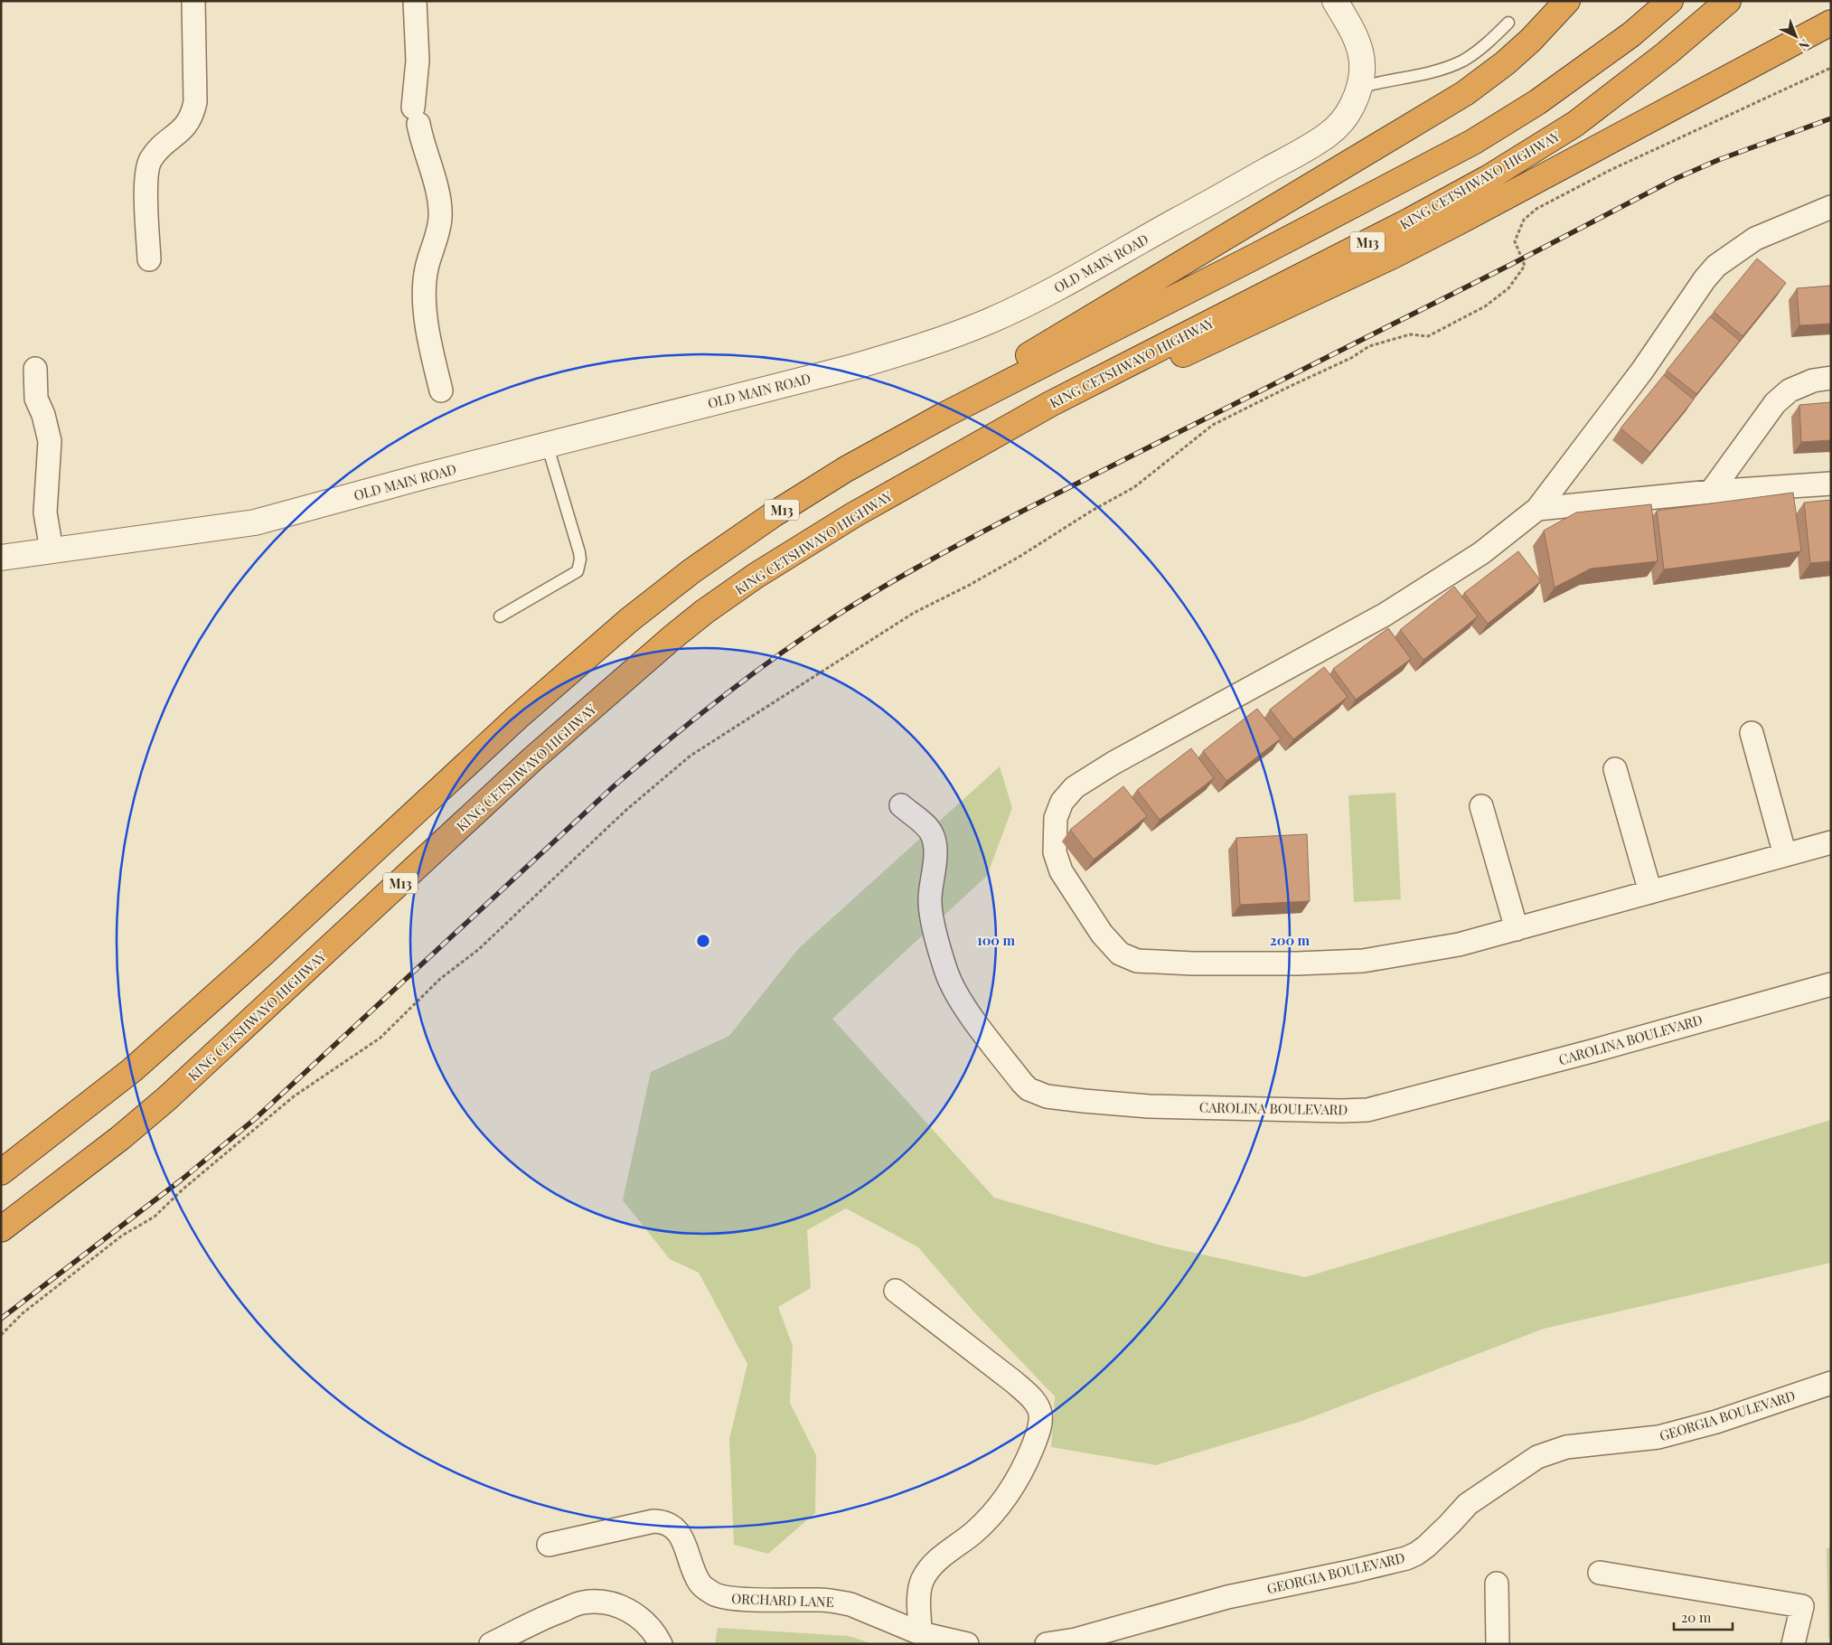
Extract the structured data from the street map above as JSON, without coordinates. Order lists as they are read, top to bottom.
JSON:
{
  "streets": {
    "highway": ["KING CETSHWAYO HIGHWAY", "M13"],
    "street": [
      "OLD MAIN ROAD",
      "CAROLINA BOULEVARD",
      "GEORGIA BOULEVARD",
      "ORCHARD LANE"
    ]
  },
  "scale_bar": "20 m",
  "north": "bottom right",
  "rings": ["100 m", "200 m"]
}
